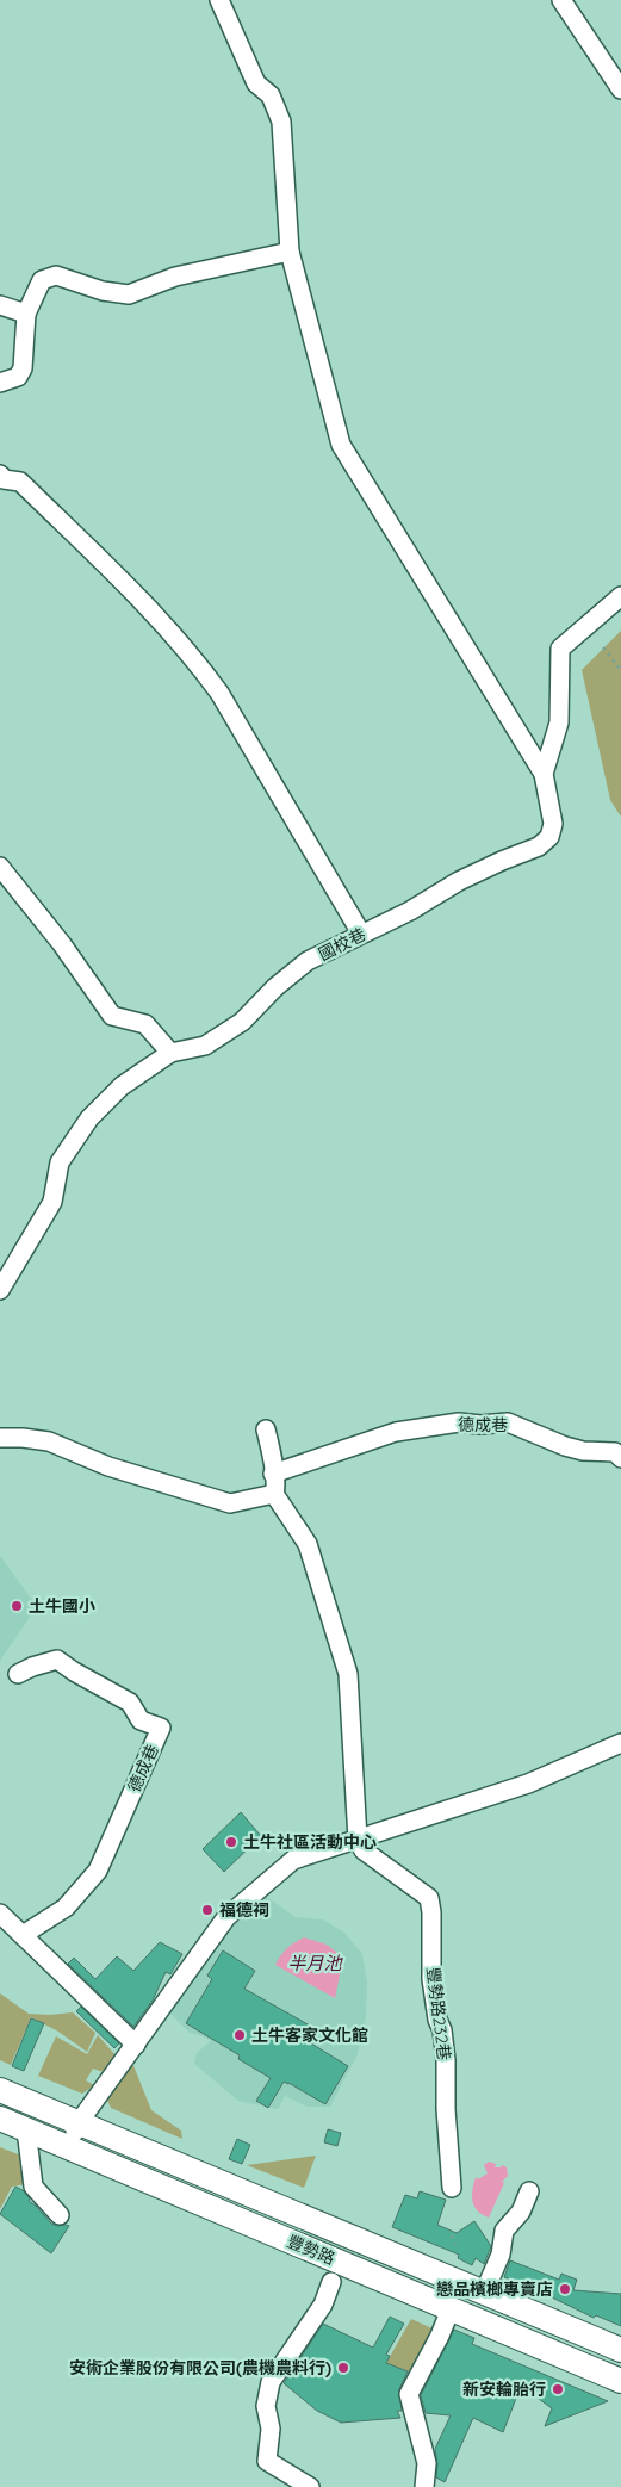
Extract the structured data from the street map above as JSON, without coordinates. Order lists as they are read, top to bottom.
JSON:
{
  "streets": {
    "main road": ["豐勢路"],
    "street": ["國校巷", "德成巷", "豐勢路232巷"]
  },
  "water": ["半月池"],
  "places": [
    "土牛國小",
    "土牛社區活動中心",
    "福德祠",
    "土牛客家文化館",
    "戀品檳榔專賣店",
    "安術企業股份有限公司(農機農料行)",
    "新安輪胎行"
  ]
}
